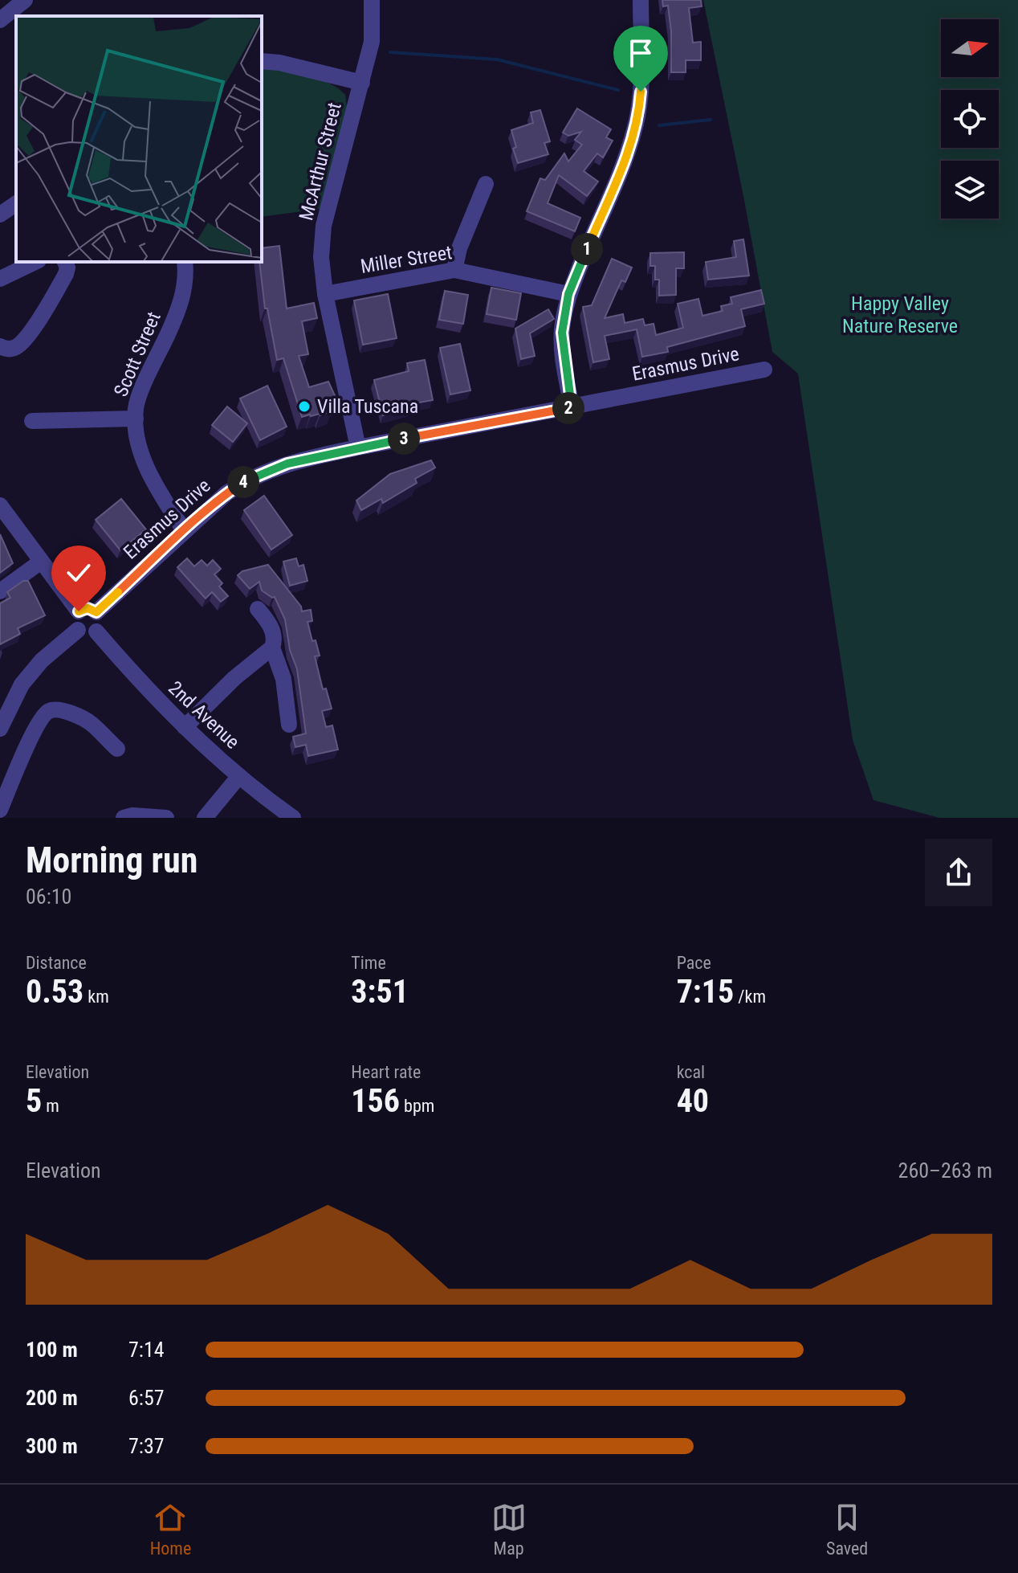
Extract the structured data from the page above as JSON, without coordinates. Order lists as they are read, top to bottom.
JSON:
{
  "streets": {
    "street": [
      "McArthur Street",
      "Miller Street",
      "Scott Street",
      "Erasmus Drive",
      "2nd Avenue"
    ]
  },
  "crossings": [
    ["McArthur Street", "Miller Street"],
    ["McArthur Street", "Erasmus Drive"],
    ["Scott Street", "Erasmus Drive"],
    ["Erasmus Drive", "2nd Avenue"]
  ],
  "parks": ["Happy Valley Nature Reserve"],
  "places": ["Villa Tuscana"],
  "north": "right",
  "page": {
    "pins": [
      "1",
      "2",
      "3",
      "4"
    ],
    "heading": ["Morning run", "06:10"],
    "stats": [
      ["Distance", "0.53 km"],
      ["Time", "3:51"],
      ["Pace", "7:15 /km"],
      ["Elevation", "5 m"],
      ["Heart rate", "156 bpm"],
      ["kcal", "40"]
    ],
    "chart": ["Elevation", "260–263 m"],
    "list": [
      {
        "name": "100 m",
        "note": "7:14"
      },
      {
        "name": "200 m",
        "note": "6:57"
      },
      {
        "name": "300 m",
        "note": "7:37"
      }
    ],
    "tabs": ["Home", "Map", "Saved"]
  }
}
